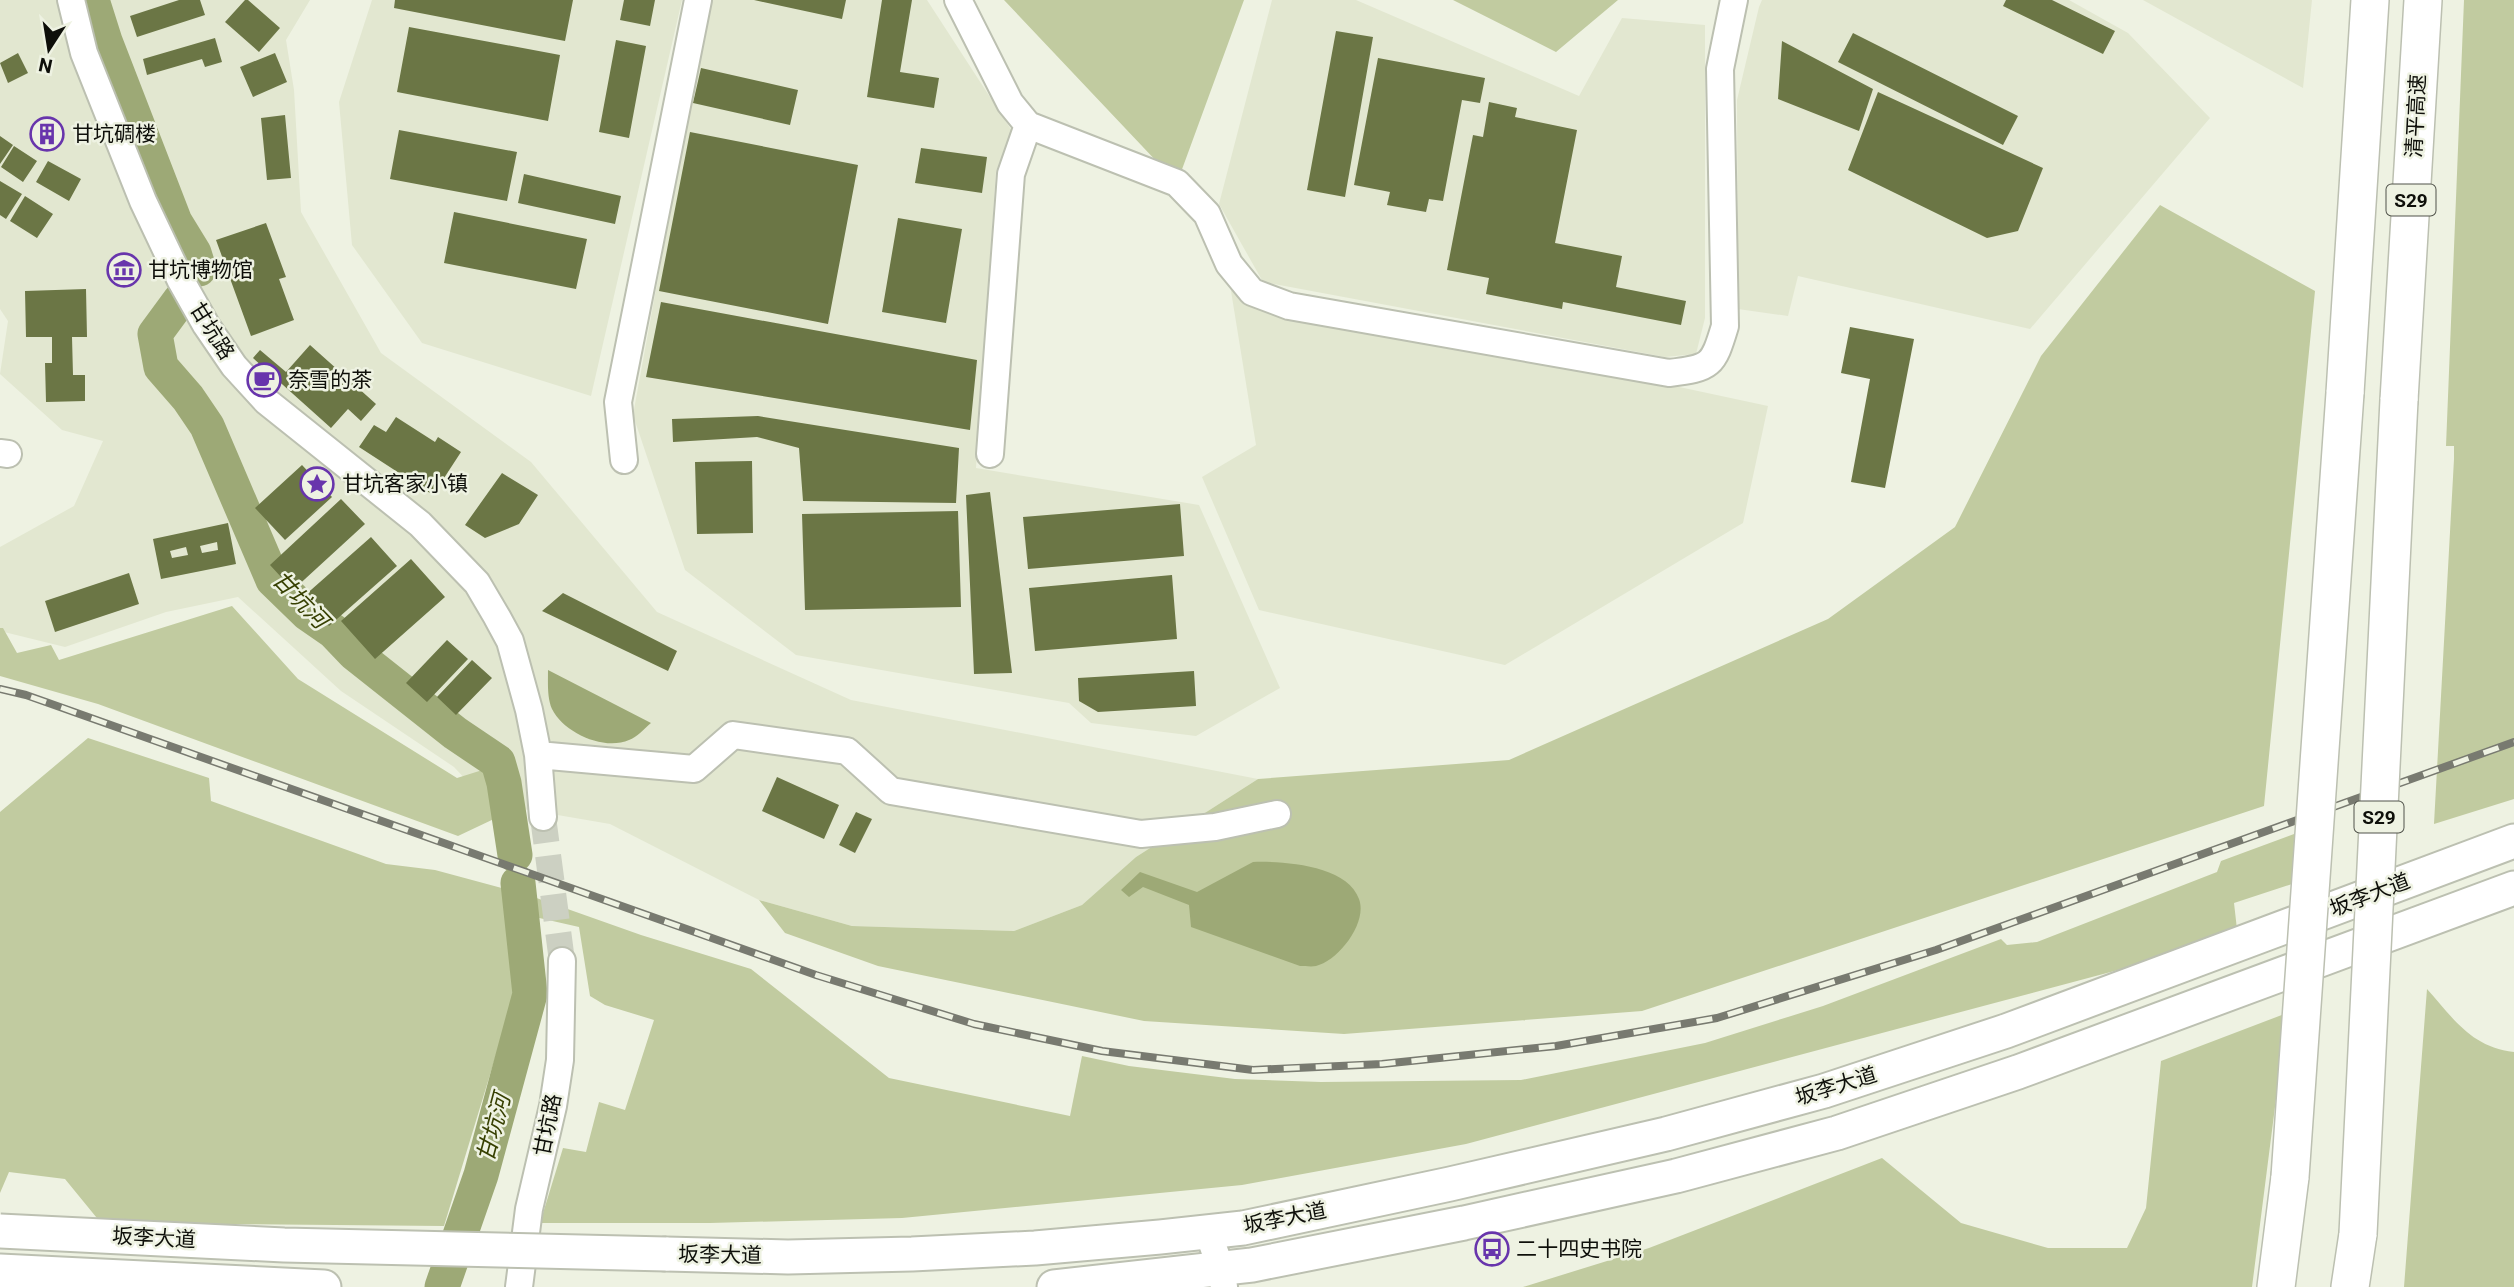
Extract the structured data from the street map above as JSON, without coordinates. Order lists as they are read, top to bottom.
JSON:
{
  "streets": {
    "highway": ["清平高速", "S29"],
    "main road": ["坂李大道"],
    "street": ["甘坑路"]
  },
  "crossings": [
    ["清平高速", "S29"]
  ],
  "water": ["甘坑河"],
  "places": {
    "building": ["甘坑碉楼"],
    "museum": ["甘坑博物馆"],
    "cafe": ["奈雪的茶"],
    "place": ["甘坑客家小镇"],
    "bus stop": ["二十四史书院"]
  },
  "north": "bottom"
}
